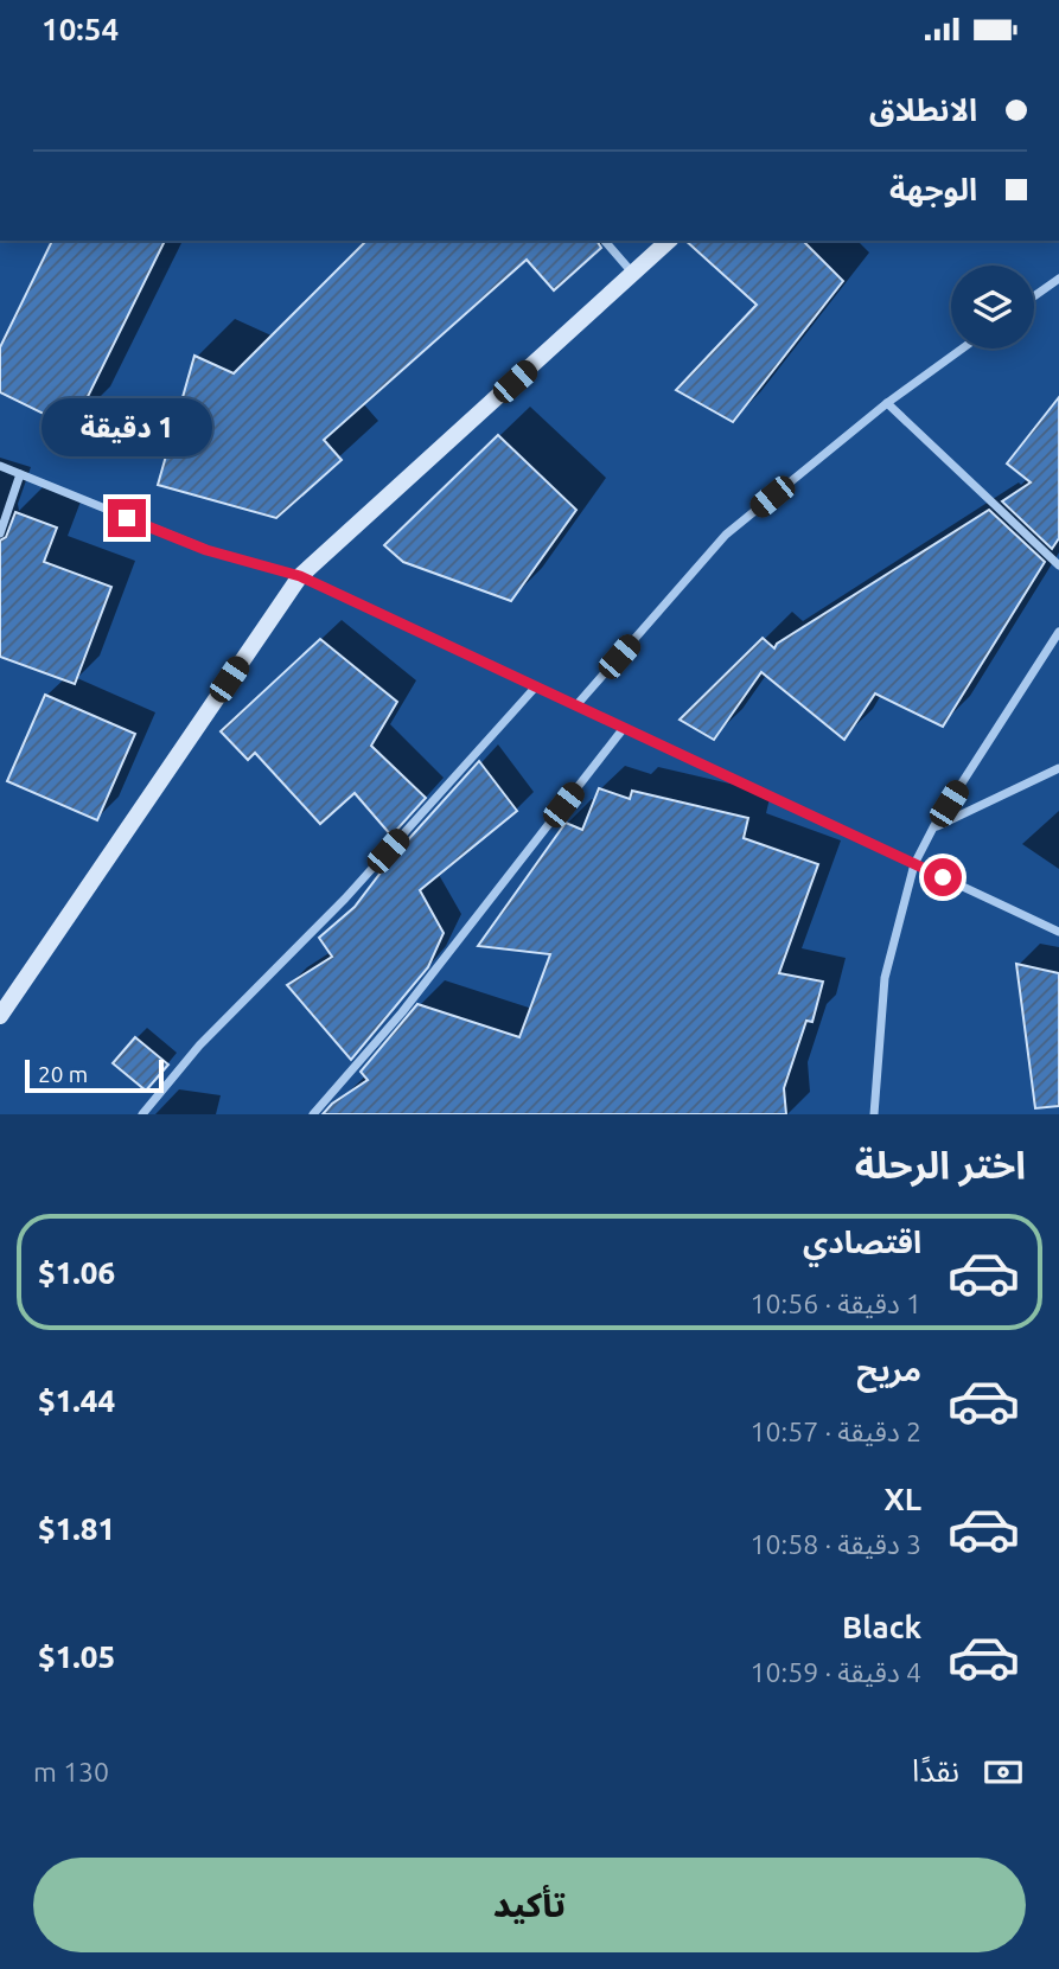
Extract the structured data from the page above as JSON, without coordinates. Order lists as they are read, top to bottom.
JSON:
{
  "scale_bar": "20 m",
  "page": {
    "status": "10:54",
    "banner": ["الانطلاق", "الوجهة"],
    "bubble": "1 دقيقة",
    "scale": "20 m",
    "heading": "اختر الرحلة",
    "list": [
      {
        "name": "اقتصادي",
        "note": "1 دقيقة · 10:56",
        "value": "$1.06"
      },
      {
        "name": "مريح",
        "note": "2 دقيقة · 10:57",
        "value": "$1.44"
      },
      {
        "name": "XL",
        "note": "3 دقيقة · 10:58",
        "value": "$1.81"
      },
      {
        "name": "Black",
        "note": "4 دقيقة · 10:59",
        "value": "$1.05"
      }
    ],
    "pay": ["نقدًا", "130 m"],
    "buttons": "تأكيد"
  }
}
